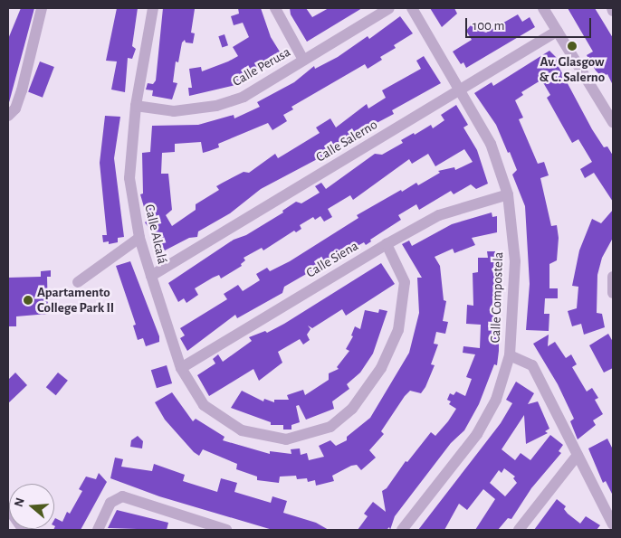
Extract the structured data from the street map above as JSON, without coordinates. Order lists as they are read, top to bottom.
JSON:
{
  "streets": {
    "street": [
      "Calle Perusa",
      "Calle Salerno",
      "Calle Alcalá",
      "Calle Siena",
      "Calle Compostela"
    ]
  },
  "crossings": [
    ["Calle Perusa", "Calle Alcalá"],
    ["Calle Salerno", "Calle Alcalá"],
    ["Calle Salerno", "Calle Compostela"],
    ["Calle Alcalá", "Calle Siena"],
    ["Calle Siena", "Calle Compostela"]
  ],
  "places": ["Av. Glasgow & C. Salerno", "Apartamento College Park II"],
  "scale_bar": "100 m",
  "north": "left"
}
